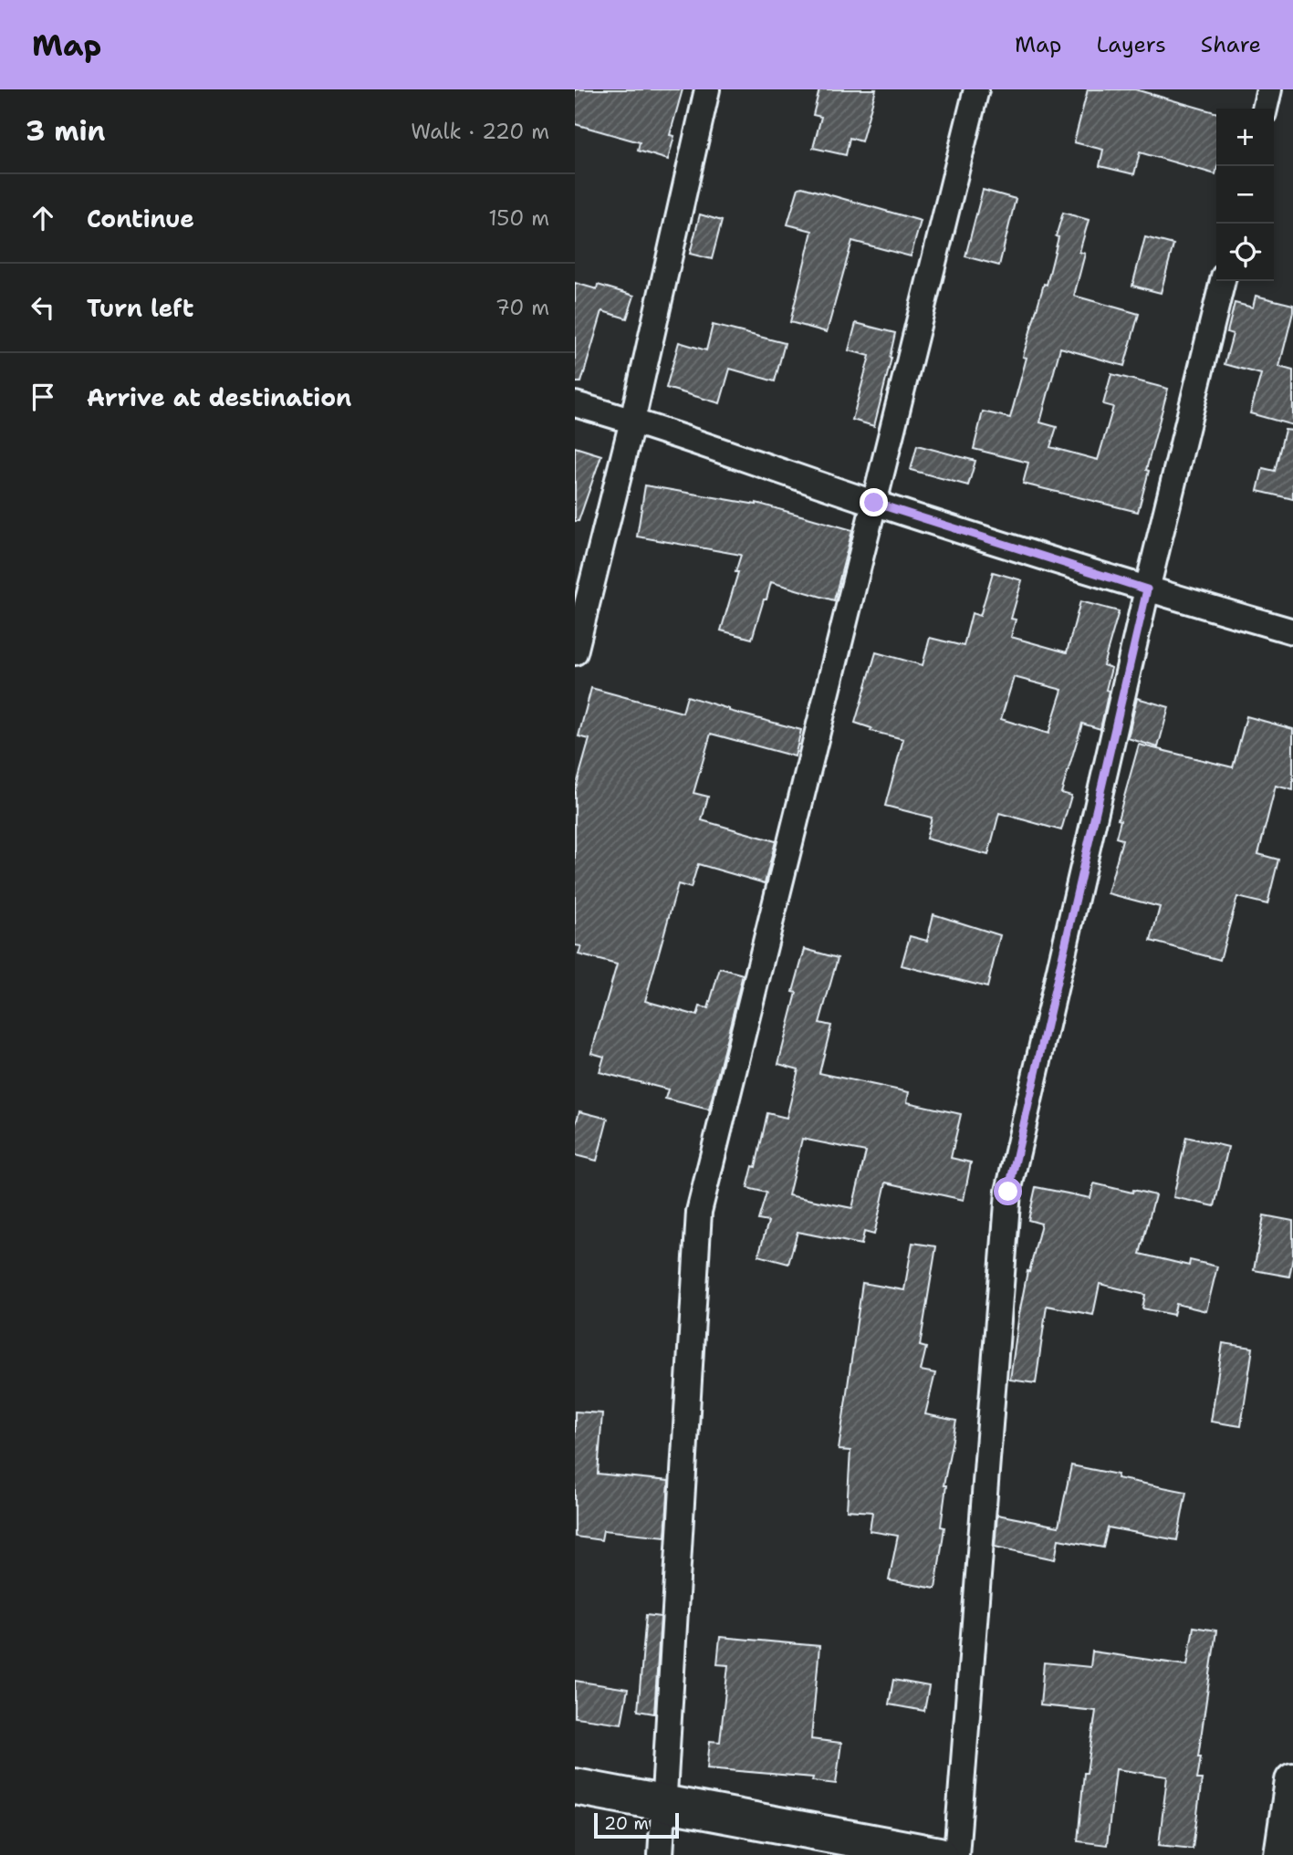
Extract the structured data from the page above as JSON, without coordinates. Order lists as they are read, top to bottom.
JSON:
{
  "scale_bar": "20 m",
  "page": {
    "header": "Map",
    "nav": ["Map", "Layers", "Share"],
    "heading": ["3 min", "Walk · 220 m"],
    "map_buttons": ["+", "−"],
    "list": [
      ["Continue", "150 m"],
      ["Turn left", "70 m"],
      "Arrive at destination"
    ],
    "scale": "20 m"
  }
}
